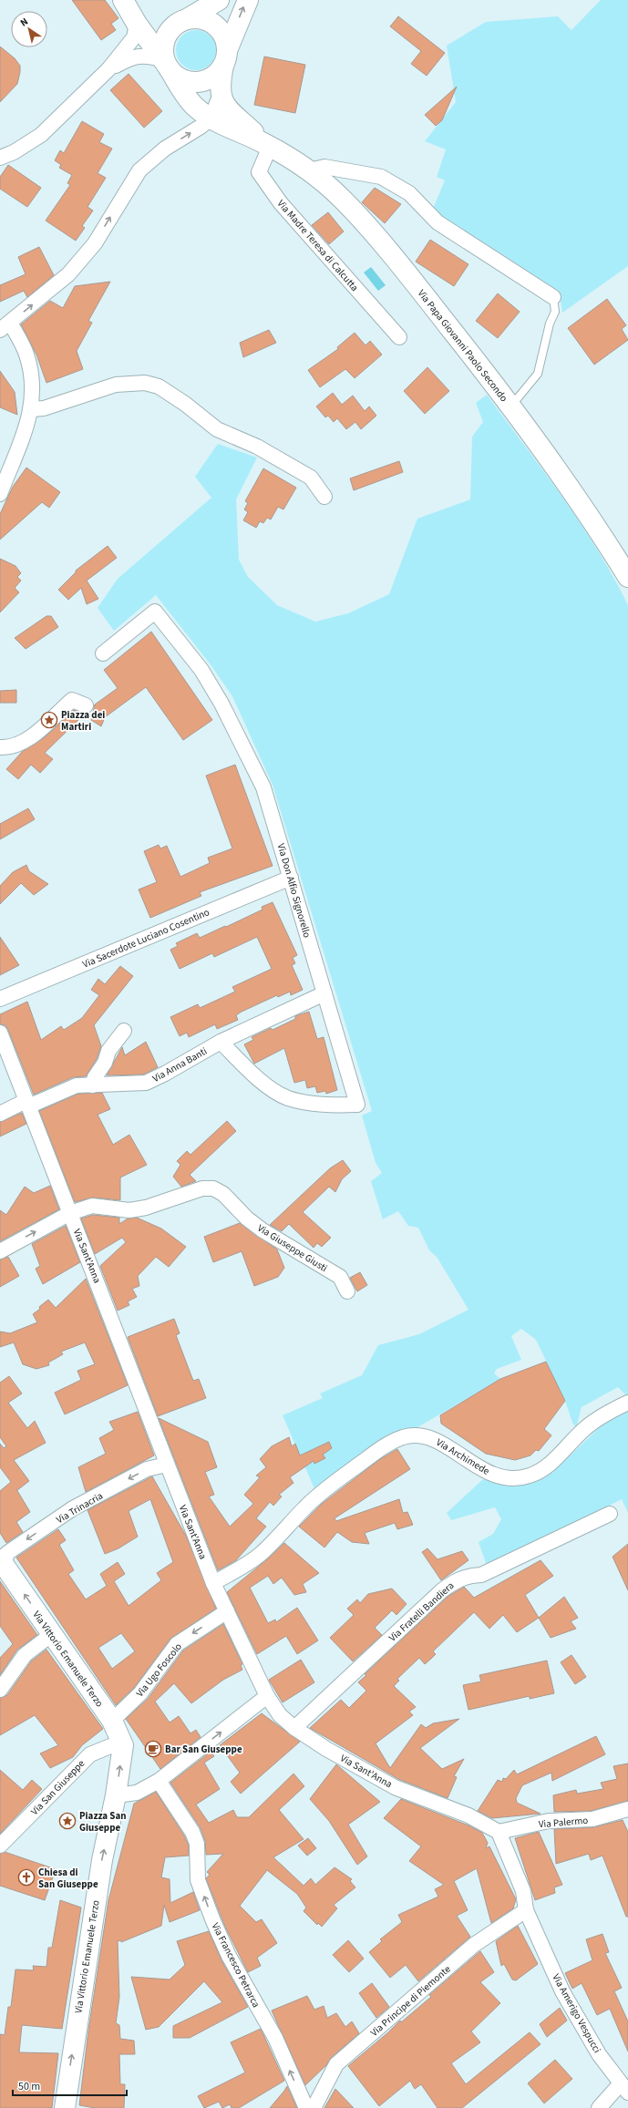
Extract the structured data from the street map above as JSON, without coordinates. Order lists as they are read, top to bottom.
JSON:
{
  "streets": {
    "main road": ["Via Papa Giovanni Paolo Secondo", "Via Vittorio Emanuele Terzo"],
    "street": [
      "Via Madre Teresa di Calcutta",
      "Via Don Alfio Signorello",
      "Via Sacerdote Luciano Cosentino",
      "Via Anna Banti",
      "Via Giuseppe Giusti",
      "Via Sant'Anna",
      "Via Archimede",
      "Via Trinacria",
      "Via Fratelli Bandiera",
      "Via Ugo Foscolo",
      "Via San Giuseppe",
      "Via Palermo",
      "Via Francesco Petrarca",
      "Via Principe di Piemonte",
      "Via Amerigo Vespucci"
    ]
  },
  "crossings": [
    ["Via Madre Teresa di Calcutta", "Via Papa Giovanni Paolo Secondo"],
    ["Via Don Alfio Signorello", "Via Sacerdote Luciano Cosentino"],
    ["Via Don Alfio Signorello", "Via Anna Banti"],
    ["Via Anna Banti", "Via Sant'Anna"],
    ["Via Giuseppe Giusti", "Via Sant'Anna"],
    ["Via Sant'Anna", "Via Archimede"],
    ["Via Sant'Anna", "Via Trinacria"],
    ["Via Sant'Anna", "Via Fratelli Bandiera"],
    ["Via Sant'Anna", "Via Ugo Foscolo"],
    ["Via Sant'Anna", "Via Palermo"],
    ["Via Trinacria", "Via Vittorio Emanuele Terzo"],
    ["Via Vittorio Emanuele Terzo", "Via Ugo Foscolo"],
    ["Via Vittorio Emanuele Terzo", "Via San Giuseppe"],
    ["Via Principe di Piemonte", "Via Amerigo Vespucci"]
  ],
  "one_way": ["Via Trinacria", "Via Vittorio Emanuele Terzo", "Via Francesco Petrarca"],
  "places": {
    "place": ["Piazza dei Martiri", "Piazza San Giuseppe"],
    "cafe": ["Bar San Giuseppe"],
    "church": ["Chiesa di San Giuseppe"]
  },
  "scale_bar": "50 m",
  "north": "top left"
}
